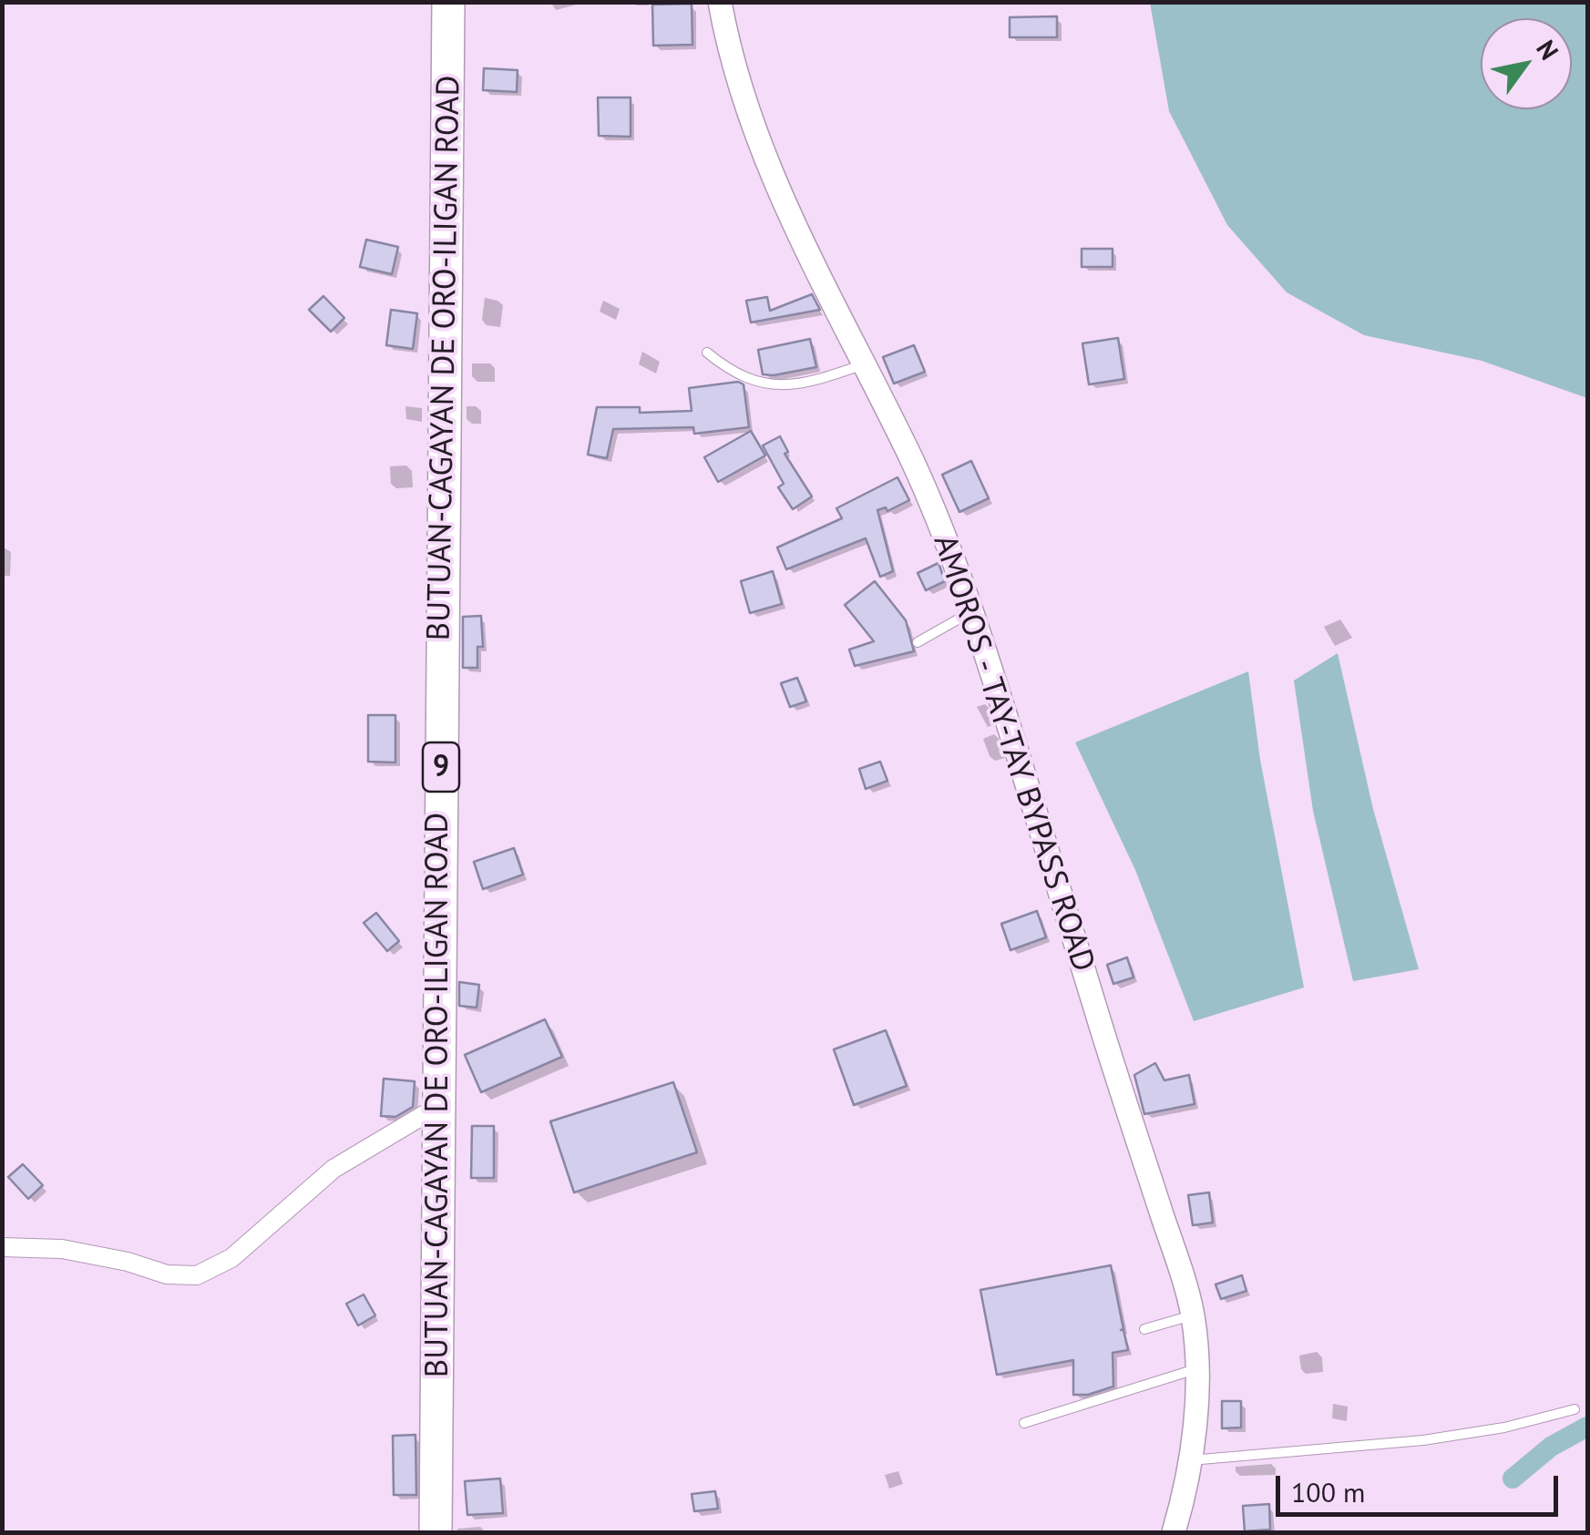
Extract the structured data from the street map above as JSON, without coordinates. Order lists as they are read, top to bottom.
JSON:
{
  "streets": {
    "highway": ["BUTUAN-CAGAYAN DE ORO-ILIGAN ROAD", "9"],
    "street": ["AMOROS - TAY-TAY BYPASS ROAD"]
  },
  "scale_bar": "100 m",
  "north": "top right"
}
